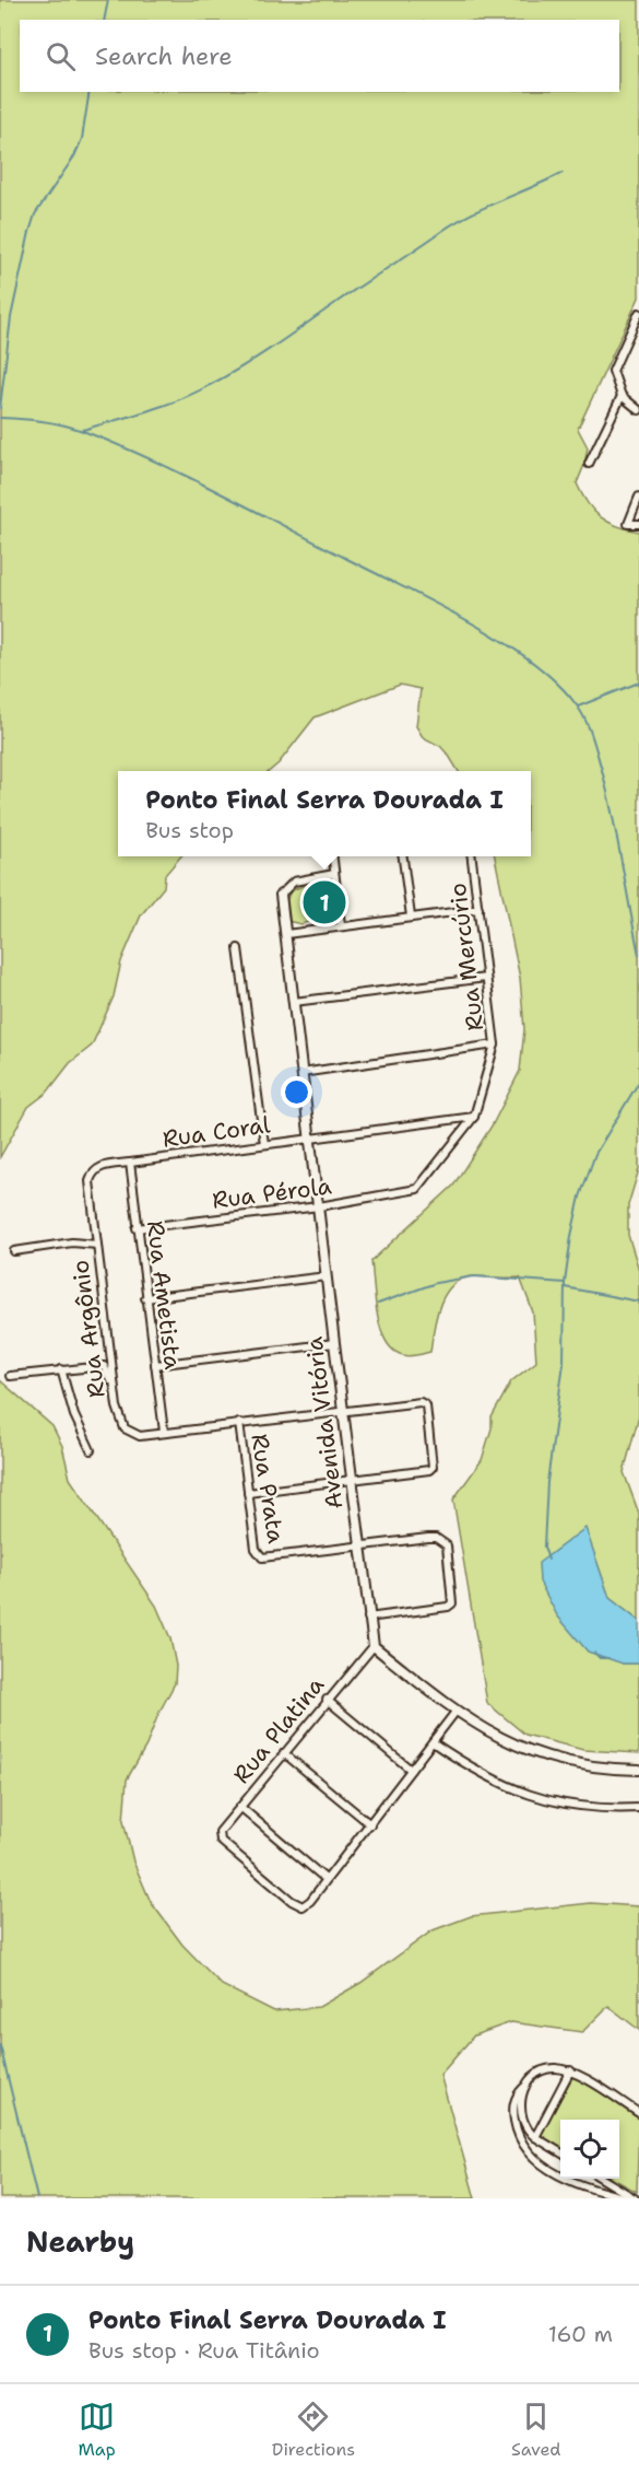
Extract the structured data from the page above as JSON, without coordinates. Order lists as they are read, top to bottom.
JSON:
{
  "streets": {
    "street": [
      "Rua Mercúrio",
      "Rua Coral",
      "Rua Pérola",
      "Rua Ametista",
      "Rua Argônio",
      "Avenida Vitória",
      "Rua Prata",
      "Rua Platina"
    ]
  },
  "crossings": [
    ["Rua Mercúrio", "Rua Coral"],
    ["Rua Mercúrio", "Rua Pérola"],
    ["Rua Coral", "Rua Ametista"],
    ["Rua Coral", "Rua Argônio"],
    ["Rua Coral", "Avenida Vitória"],
    ["Rua Pérola", "Rua Ametista"],
    ["Rua Pérola", "Avenida Vitória"],
    ["Rua Ametista", "Rua Argônio"],
    ["Rua Argônio", "Avenida Vitória"],
    ["Rua Argônio", "Rua Prata"],
    ["Avenida Vitória", "Rua Prata"],
    ["Avenida Vitória", "Rua Platina"]
  ],
  "page": {
    "search": "Search here",
    "popup": ["Ponto Final Serra Dourada I", "Bus stop"],
    "pins": "1",
    "heading": "Nearby",
    "list": [
      {
        "mark": "1",
        "name": "Ponto Final Serra Dourada I",
        "note": "Bus stop · Rua Titânio",
        "value": "160 m"
      }
    ],
    "nav": ["Map", "Directions", "Saved"]
  }
}
